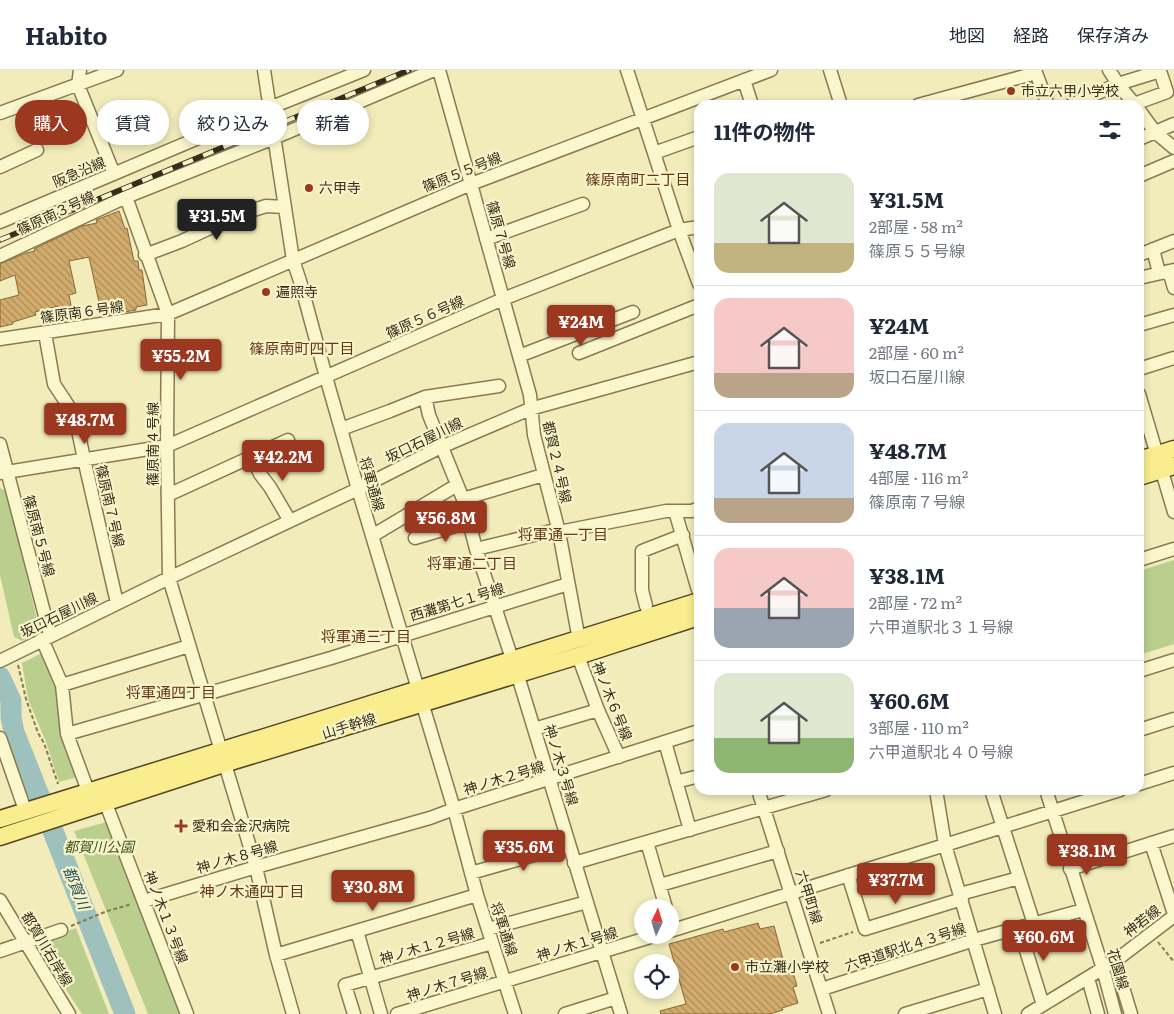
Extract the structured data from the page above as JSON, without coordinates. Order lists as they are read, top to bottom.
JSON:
{
  "streets": {
    "main road": ["山手幹線"],
    "street": [
      "阪急沿線",
      "篠原５５号線",
      "篠原南３号線",
      "篠原７号線",
      "篠原南６号線",
      "篠原５６号線",
      "坂口石屋川線",
      "篠原南４号線",
      "都賀２４号線",
      "将軍通線",
      "篠原南７号線",
      "篠原南５号線",
      "西灘第七１号線",
      "神ノ木６号線",
      "神ノ木３号線",
      "神ノ木２号線",
      "神ノ木８号線",
      "六甲町線",
      "神ノ木１３号線",
      "神若線",
      "神ノ木１号線",
      "神ノ木１２号線",
      "六甲道駅北４３号線",
      "都賀川右岸線",
      "花園線",
      "神ノ木７号線"
    ]
  },
  "crossings": [
    ["篠原５５号線", "篠原７号線"],
    ["篠原５５号線", "篠原南６号線"],
    ["篠原５５号線", "篠原南４号線"],
    ["篠原５５号線", "将軍通線"],
    ["篠原南３号線", "篠原南４号線"],
    ["篠原７号線", "篠原５６号線"],
    ["篠原７号線", "坂口石屋川線"],
    ["篠原７号線", "都賀２４号線"],
    ["篠原南６号線", "篠原南４号線"],
    ["篠原南６号線", "篠原南７号線"],
    ["篠原５６号線", "篠原南４号線"],
    ["篠原５６号線", "将軍通線"],
    ["篠原５６号線", "篠原南７号線"],
    ["篠原５６号線", "篠原南５号線"],
    ["坂口石屋川線", "篠原南４号線"],
    ["坂口石屋川線", "都賀２４号線"],
    ["坂口石屋川線", "将軍通線"],
    ["坂口石屋川線", "篠原南７号線"],
    ["坂口石屋川線", "篠原南５号線"],
    ["坂口石屋川線", "神ノ木３号線"],
    ["篠原南４号線", "西灘第七１号線"],
    ["篠原南４号線", "山手幹線"],
    ["篠原南４号線", "神ノ木８号線"],
    ["都賀２４号線", "西灘第七１号線"],
    ["都賀２４号線", "神ノ木６号線"],
    ["都賀２４号線", "山手幹線"],
    ["将軍通線", "西灘第七１号線"],
    ["将軍通線", "山手幹線"],
    ["将軍通線", "神ノ木２号線"],
    ["将軍通線", "神ノ木８号線"],
    ["将軍通線", "神ノ木１号線"],
    ["将軍通線", "神ノ木１２号線"],
    ["将軍通線", "神ノ木７号線"],
    ["篠原南５号線", "西灘第七１号線"],
    ["篠原南５号線", "山手幹線"],
    ["西灘第七１号線", "神ノ木３号線"],
    ["神ノ木６号線", "山手幹線"],
    ["神ノ木６号線", "神ノ木２号線"],
    ["山手幹線", "神ノ木３号線"],
    ["山手幹線", "神ノ木１３号線"],
    ["神ノ木３号線", "神ノ木２号線"],
    ["神ノ木３号線", "神ノ木１号線"],
    ["神ノ木２号線", "神ノ木８号線"],
    ["神ノ木８号線", "神ノ木１３号線"],
    ["六甲町線", "六甲道駅北４３号線"],
    ["神若線", "花園線"],
    ["神ノ木１号線", "神ノ木７号線"],
    ["六甲道駅北４３号線", "花園線"]
  ],
  "districts": [
    "篠原南町二丁目",
    "篠原南町四丁目",
    "将軍通一丁目",
    "将軍通二丁目",
    "将軍通三丁目",
    "将軍通四丁目",
    "神ノ木通四丁目"
  ],
  "water": ["都賀川"],
  "parks": ["都賀川公園"],
  "places": {
    "other": [
      "市立六甲小学校",
      "六甲寺",
      "遍照寺",
      "市立灘小学校"
    ],
    "health": ["愛和会金沢病院"]
  },
  "north": "top",
  "page": {
    "header": "Habito",
    "nav": ["地図", "経路", "保存済み"],
    "chip": [
      "購入",
      "賃貸",
      "絞り込み",
      "新着"
    ],
    "heading": "11件の物件",
    "list": [
      {
        "name": "¥31.5M",
        "note": "2部屋 · 58 m² · 篠原５５号線"
      },
      {
        "name": "¥24M",
        "note": "2部屋 · 60 m² · 坂口石屋川線"
      },
      {
        "name": "¥48.7M",
        "note": "4部屋 · 116 m² · 篠原南７号線"
      },
      {
        "name": "¥38.1M",
        "note": "2部屋 · 72 m² · 六甲道駅北３１号線"
      },
      {
        "name": "¥60.6M",
        "note": "3部屋 · 110 m² · 六甲道駅北４０号線"
      }
    ],
    "price": [
      "¥31.5M",
      "¥24M",
      "¥55.2M",
      "¥48.7M",
      "¥42.2M",
      "¥56.8M",
      "¥35.6M",
      "¥38.1M",
      "¥37.7M",
      "¥30.8M",
      "¥60.6M"
    ]
  }
}
